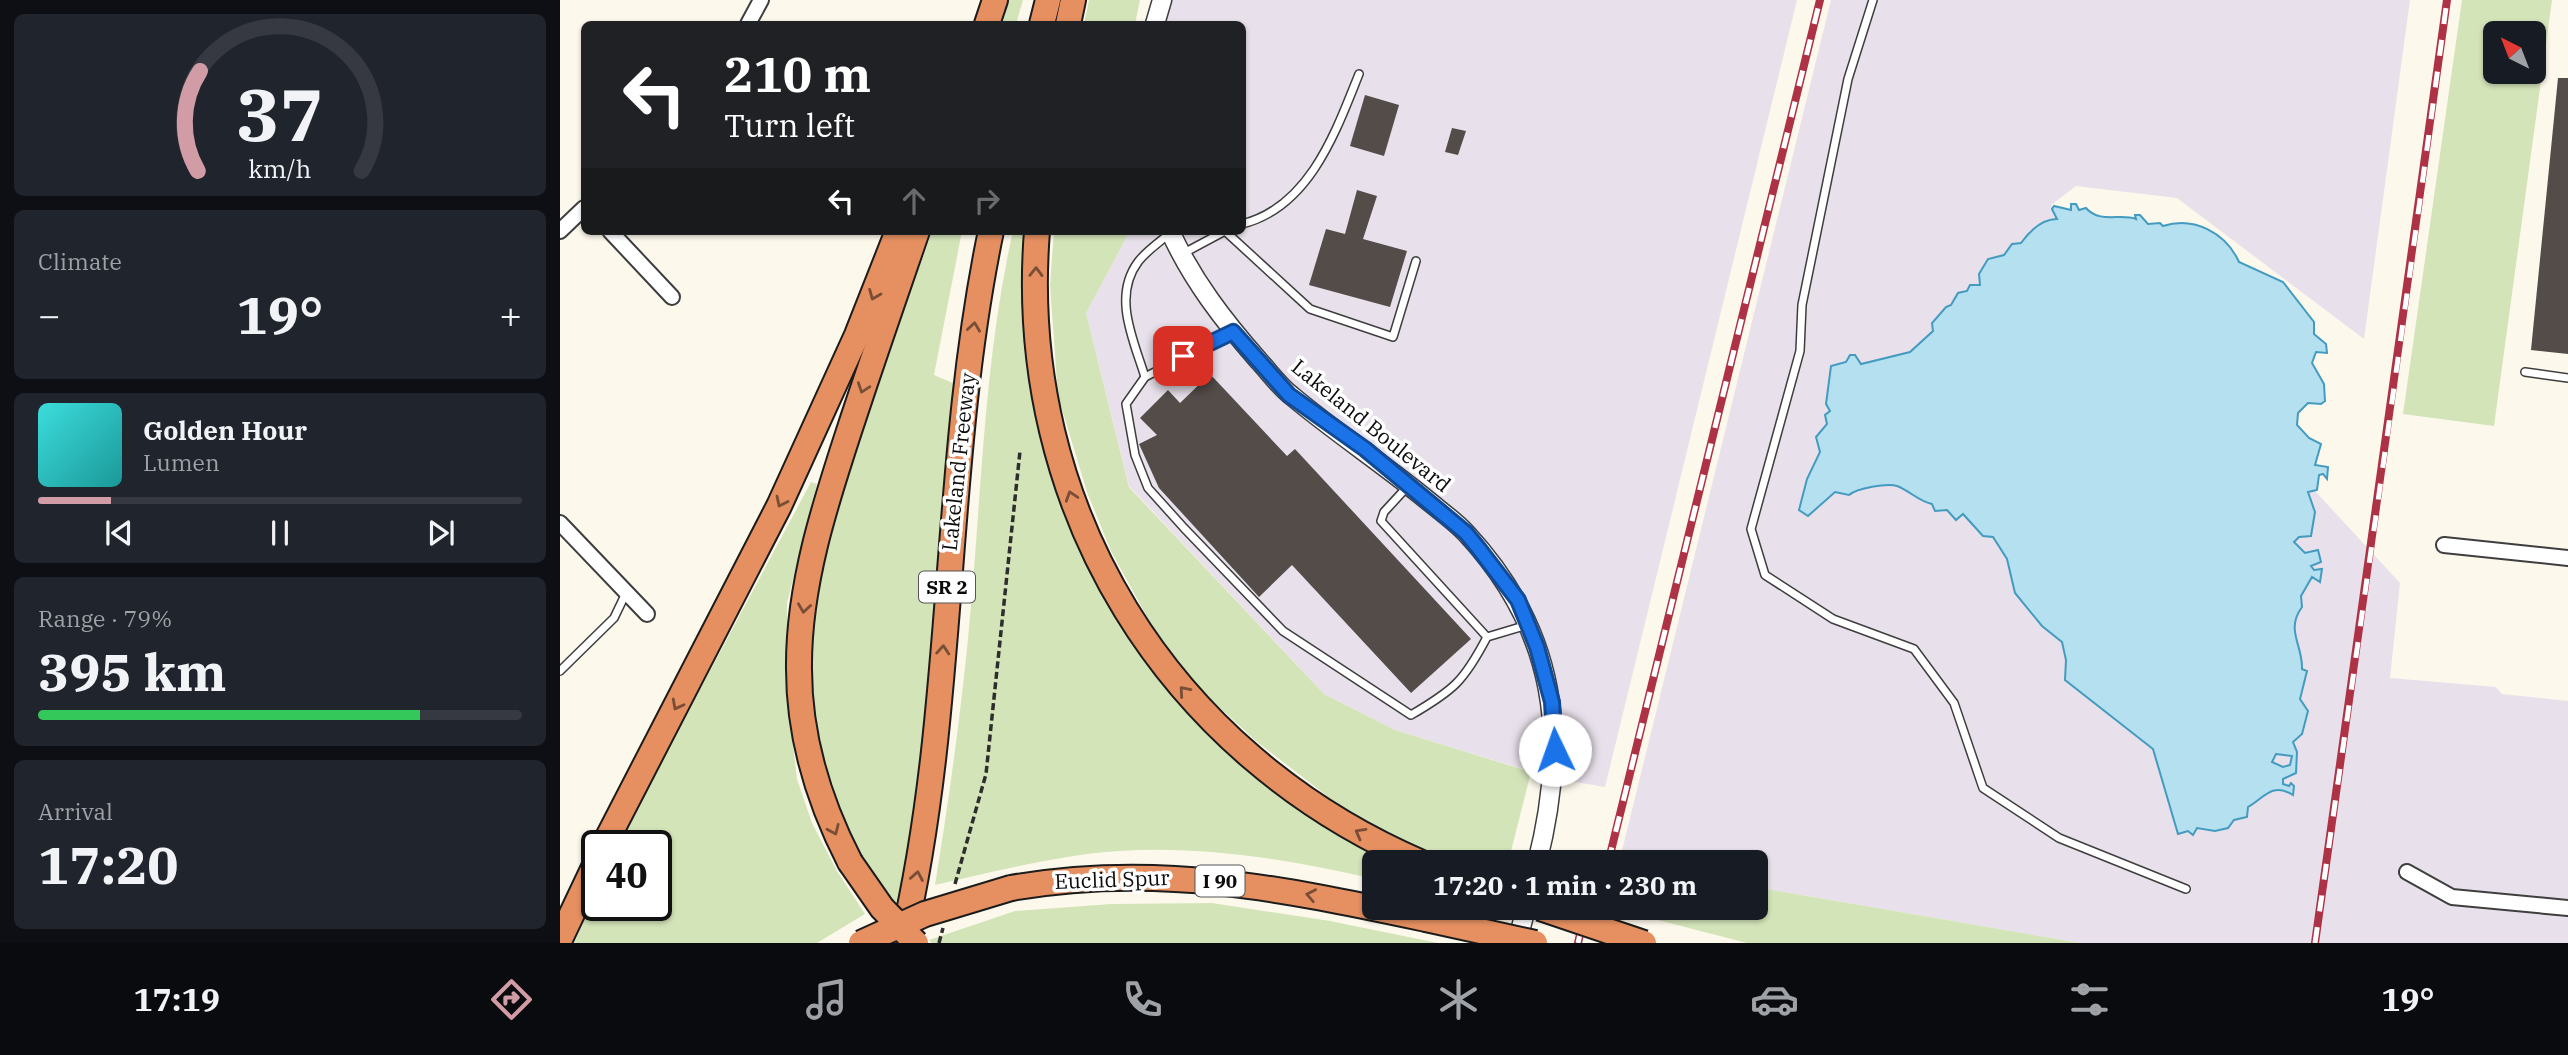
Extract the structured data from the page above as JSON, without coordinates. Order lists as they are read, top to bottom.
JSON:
{
  "streets": {
    "highway": [
      "Lakeland Freeway",
      "SR 2",
      "Euclid Spur",
      "I 90"
    ],
    "street": ["Lakeland Boulevard"]
  },
  "one_way": ["Euclid Spur"],
  "north": "top left",
  "page": {
    "turn": ["210 m", "Turn left"],
    "tile": [
      "Climate",
      ["Range · 79%", "395 km"],
      ["Arrival", "17:20"]
    ],
    "heat": ["−", "19°", "+"],
    "song": ["Golden Hour", "Lumen"],
    "limit": "40",
    "trip": "17:20 · 1 min · 230 m",
    "tabs": ["17:19", "19°"],
    "gauge": ["37", "km/h"]
  }
}
